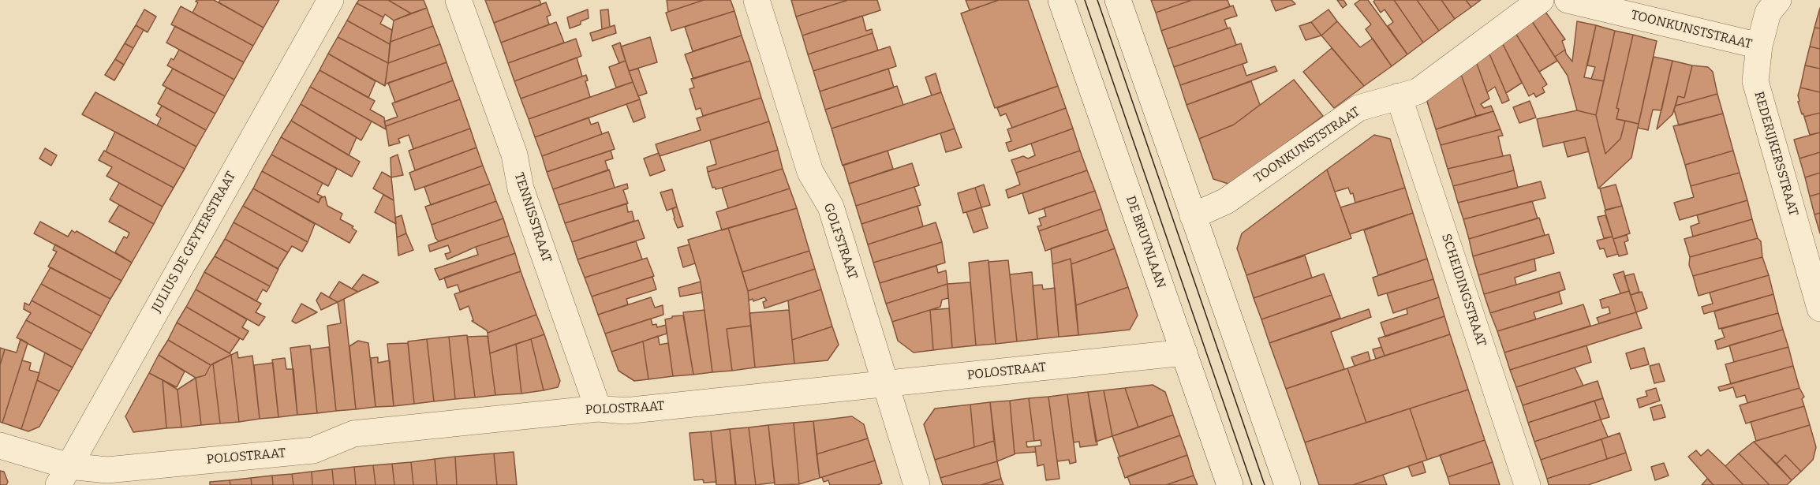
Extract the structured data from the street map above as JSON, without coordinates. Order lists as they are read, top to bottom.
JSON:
{
  "streets": {
    "street": [
      "TOONKUNSTSTRAAT",
      "REDERIJKERSSTRAAT",
      "TENNISSTRAAT",
      "GOLFSTRAAT",
      "JULIUS DE GEYTERSTRAAT",
      "DE BRUYNLAAN",
      "SCHEIDINGSTRAAT",
      "POLOSTRAAT"
    ]
  },
  "crossings": [
    ["TOONKUNSTSTRAAT", "REDERIJKERSSTRAAT"],
    ["TOONKUNSTSTRAAT", "SCHEIDINGSTRAAT"],
    ["TENNISSTRAAT", "POLOSTRAAT"],
    ["GOLFSTRAAT", "POLOSTRAAT"],
    ["JULIUS DE GEYTERSTRAAT", "POLOSTRAAT"],
    ["DE BRUYNLAAN", "POLOSTRAAT"]
  ]
}
